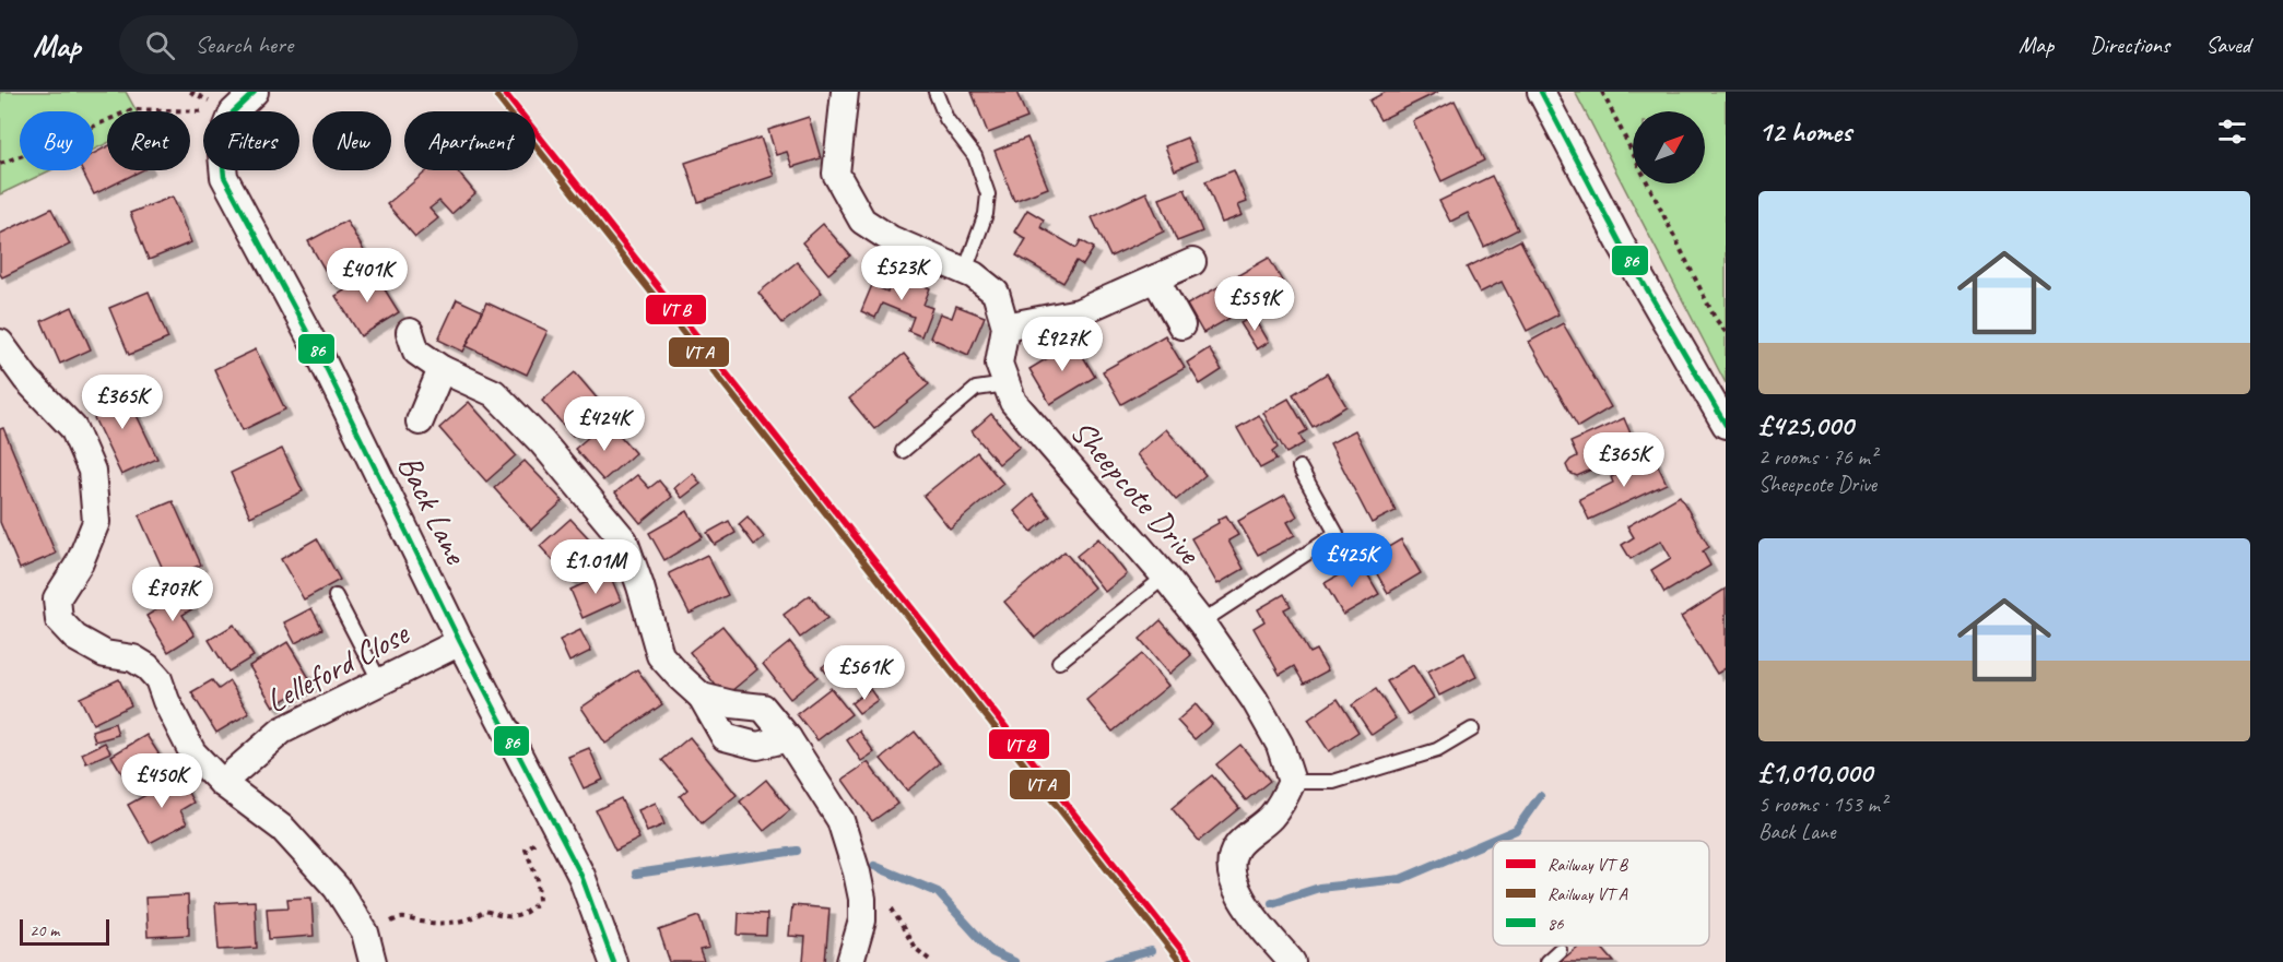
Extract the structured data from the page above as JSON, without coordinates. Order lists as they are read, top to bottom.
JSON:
{
  "streets": {
    "street": ["Sheepcote Drive", "Back Lane", "Lelleford Close"]
  },
  "crossings": [
    ["Back Lane", "Lelleford Close"]
  ],
  "lines": ["transit line 86"],
  "legend": ["Railway VT B", "Railway VT A", "86"],
  "scale_bar": "20 m",
  "north": "top right",
  "page": {
    "header": "Map",
    "search": "Search here",
    "nav": ["Map", "Directions", "Saved"],
    "heading": "12 homes",
    "chip": [
      "Buy",
      "Rent",
      "Filters",
      "New",
      "Apartment"
    ],
    "list": [
      {
        "name": "£425,000",
        "note": "2 rooms · 76 m² · Sheepcote Drive"
      },
      {
        "name": "£1,010,000",
        "note": "5 rooms · 153 m² · Back Lane"
      }
    ],
    "price": [
      "£523K",
      "£401K",
      "£559K",
      "£927K",
      "£365K",
      "£424K",
      "£365K",
      "£425K",
      "£1.01M",
      "£707K",
      "£561K",
      "£450K"
    ],
    "scale": "20 m"
  }
}
